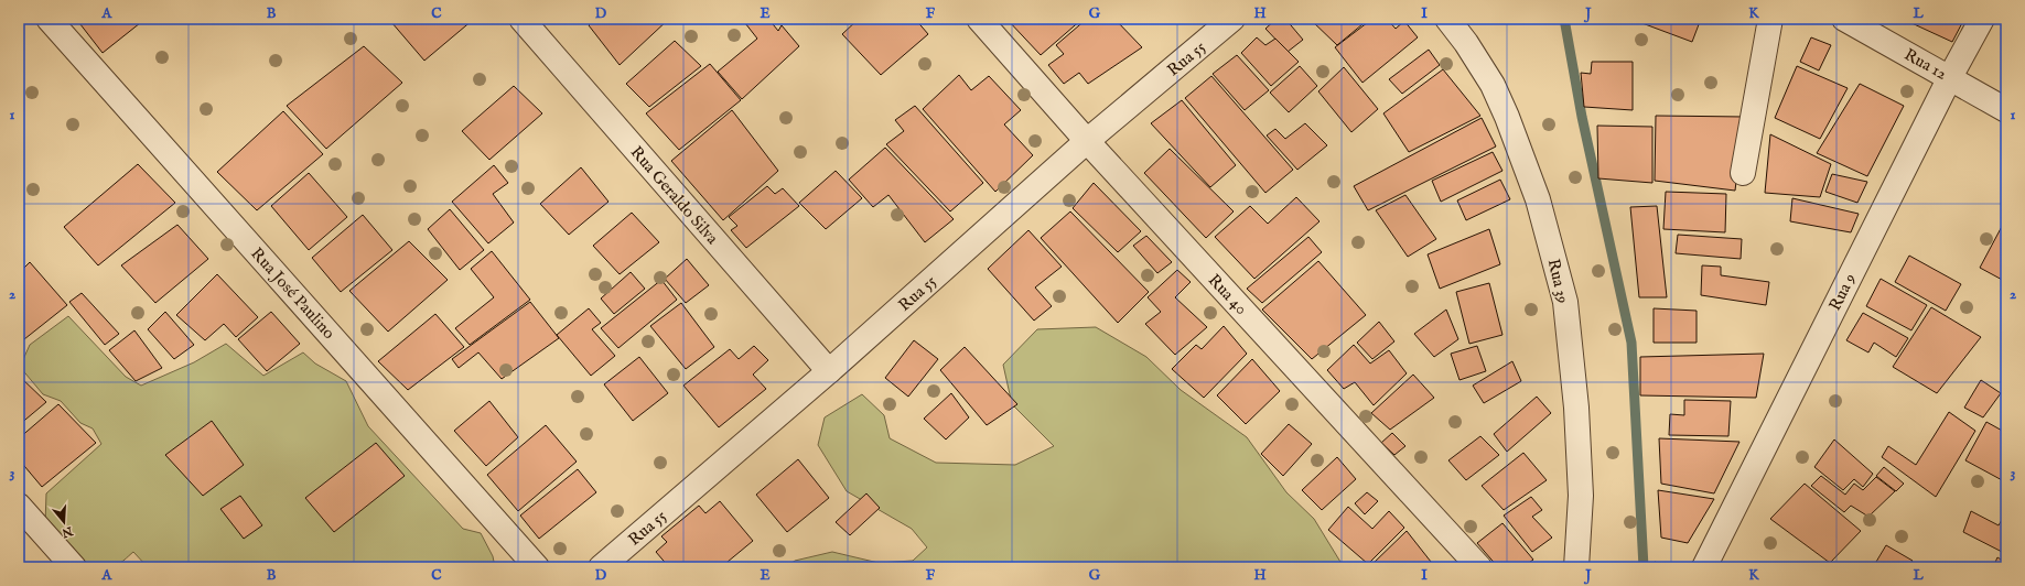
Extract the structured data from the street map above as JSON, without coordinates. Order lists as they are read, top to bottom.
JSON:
{
  "streets": {
    "street": [
      "Rua 55",
      "Rua 12",
      "Rua Geraldo Silva",
      "Rua 39",
      "Rua 9",
      "Rua José Paulino",
      "Rua 40"
    ]
  },
  "crossings": [
    ["Rua 55", "Rua Geraldo Silva"],
    ["Rua 55", "Rua 40"],
    ["Rua 12", "Rua 9"]
  ],
  "north": "bottom",
  "grid": {
    "columns": [
      "A",
      "B",
      "C",
      "D",
      "E",
      "F",
      "G",
      "H",
      "I",
      "J",
      "K",
      "L"
    ],
    "rows": ["1", "2", "3"]
  }
}
